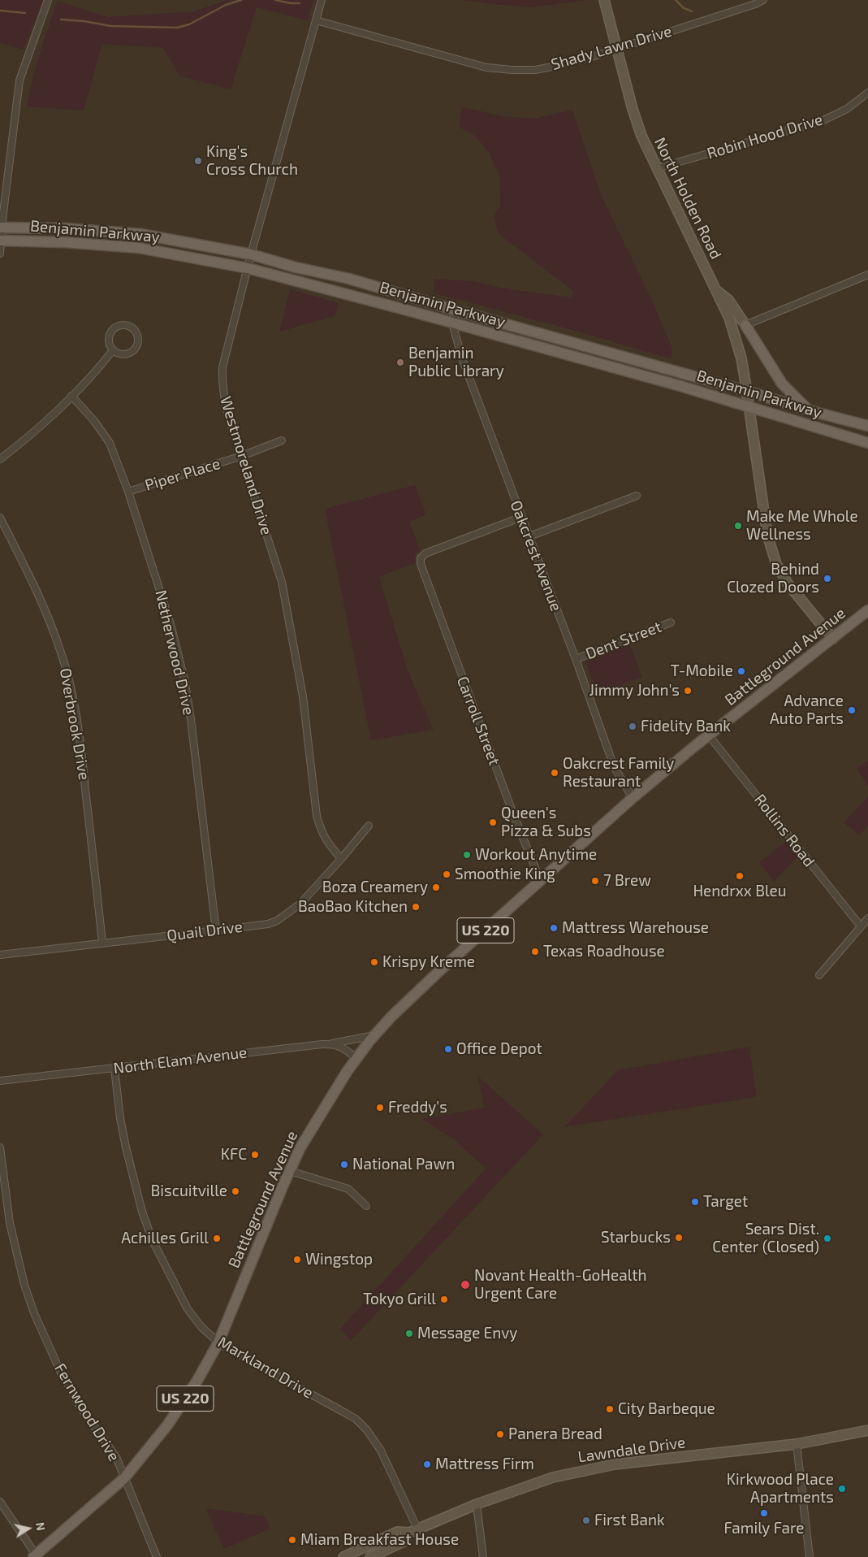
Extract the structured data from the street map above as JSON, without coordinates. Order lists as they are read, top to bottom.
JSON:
{
  "streets": {
    "main road": [
      "North Holden Road",
      "Benjamin Parkway",
      "Battleground Avenue",
      "US 220",
      "Lawndale Drive"
    ],
    "street": [
      "Shady Lawn Drive",
      "Robin Hood Drive",
      "Westmoreland Drive",
      "Piper Place",
      "Oakcrest Avenue",
      "Dent Street",
      "Netherwood Drive",
      "Carroll Street",
      "Overbrook Drive",
      "Rollins Road",
      "Quail Drive",
      "North Elam Avenue",
      "Markland Drive",
      "Fernwood Drive"
    ]
  },
  "crossings": [
    ["Shady Lawn Drive", "North Holden Road"],
    ["Shady Lawn Drive", "Westmoreland Drive"],
    ["Robin Hood Drive", "North Holden Road"],
    ["North Holden Road", "Benjamin Parkway"],
    ["North Holden Road", "Battleground Avenue"],
    ["Benjamin Parkway", "Westmoreland Drive"],
    ["Benjamin Parkway", "Oakcrest Avenue"],
    ["Westmoreland Drive", "Piper Place"],
    ["Westmoreland Drive", "Quail Drive"],
    ["Piper Place", "Netherwood Drive"],
    ["Oakcrest Avenue", "Dent Street"],
    ["Oakcrest Avenue", "Battleground Avenue"],
    ["Oakcrest Avenue", "Carroll Street"],
    ["Netherwood Drive", "Quail Drive"],
    ["Battleground Avenue", "Carroll Street"],
    ["Battleground Avenue", "Rollins Road"],
    ["Battleground Avenue", "North Elam Avenue"],
    ["Battleground Avenue", "Markland Drive"],
    ["Battleground Avenue", "Fernwood Drive"],
    ["Overbrook Drive", "Quail Drive"],
    ["North Elam Avenue", "Markland Drive"],
    ["Markland Drive", "Lawndale Drive"]
  ],
  "places": [
    "King's Cross Church",
    "Benjamin Public Library",
    "Make Me Whole Wellness",
    "Behind Clozed Doors",
    "T-Mobile",
    "Jimmy John's",
    "Advance Auto Parts",
    "Fidelity Bank",
    "Oakcrest Family Restaurant",
    "Queen's Pizza & Subs",
    "Workout Anytime",
    "Smoothie King",
    "Hendrxx Bleu",
    "7 Brew",
    "Boza Creamery",
    "BaoBao Kitchen",
    "Mattress Warehouse",
    "Texas Roadhouse",
    "Krispy Kreme",
    "Office Depot",
    "Freddy's",
    "KFC",
    "National Pawn",
    "Biscuitville",
    "Target",
    "Starbucks",
    "Achilles Grill",
    "Sears Dist. Center (Closed)",
    "Wingstop",
    "Novant Health-GoHealth Urgent Care",
    "Tokyo Grill",
    "Message Envy",
    "City Barbeque",
    "Panera Bread",
    "Mattress Firm",
    "Kirkwood Place Apartments",
    "Family Fare",
    "First Bank",
    "Miam Breakfast House"
  ],
  "north": "right"
}
